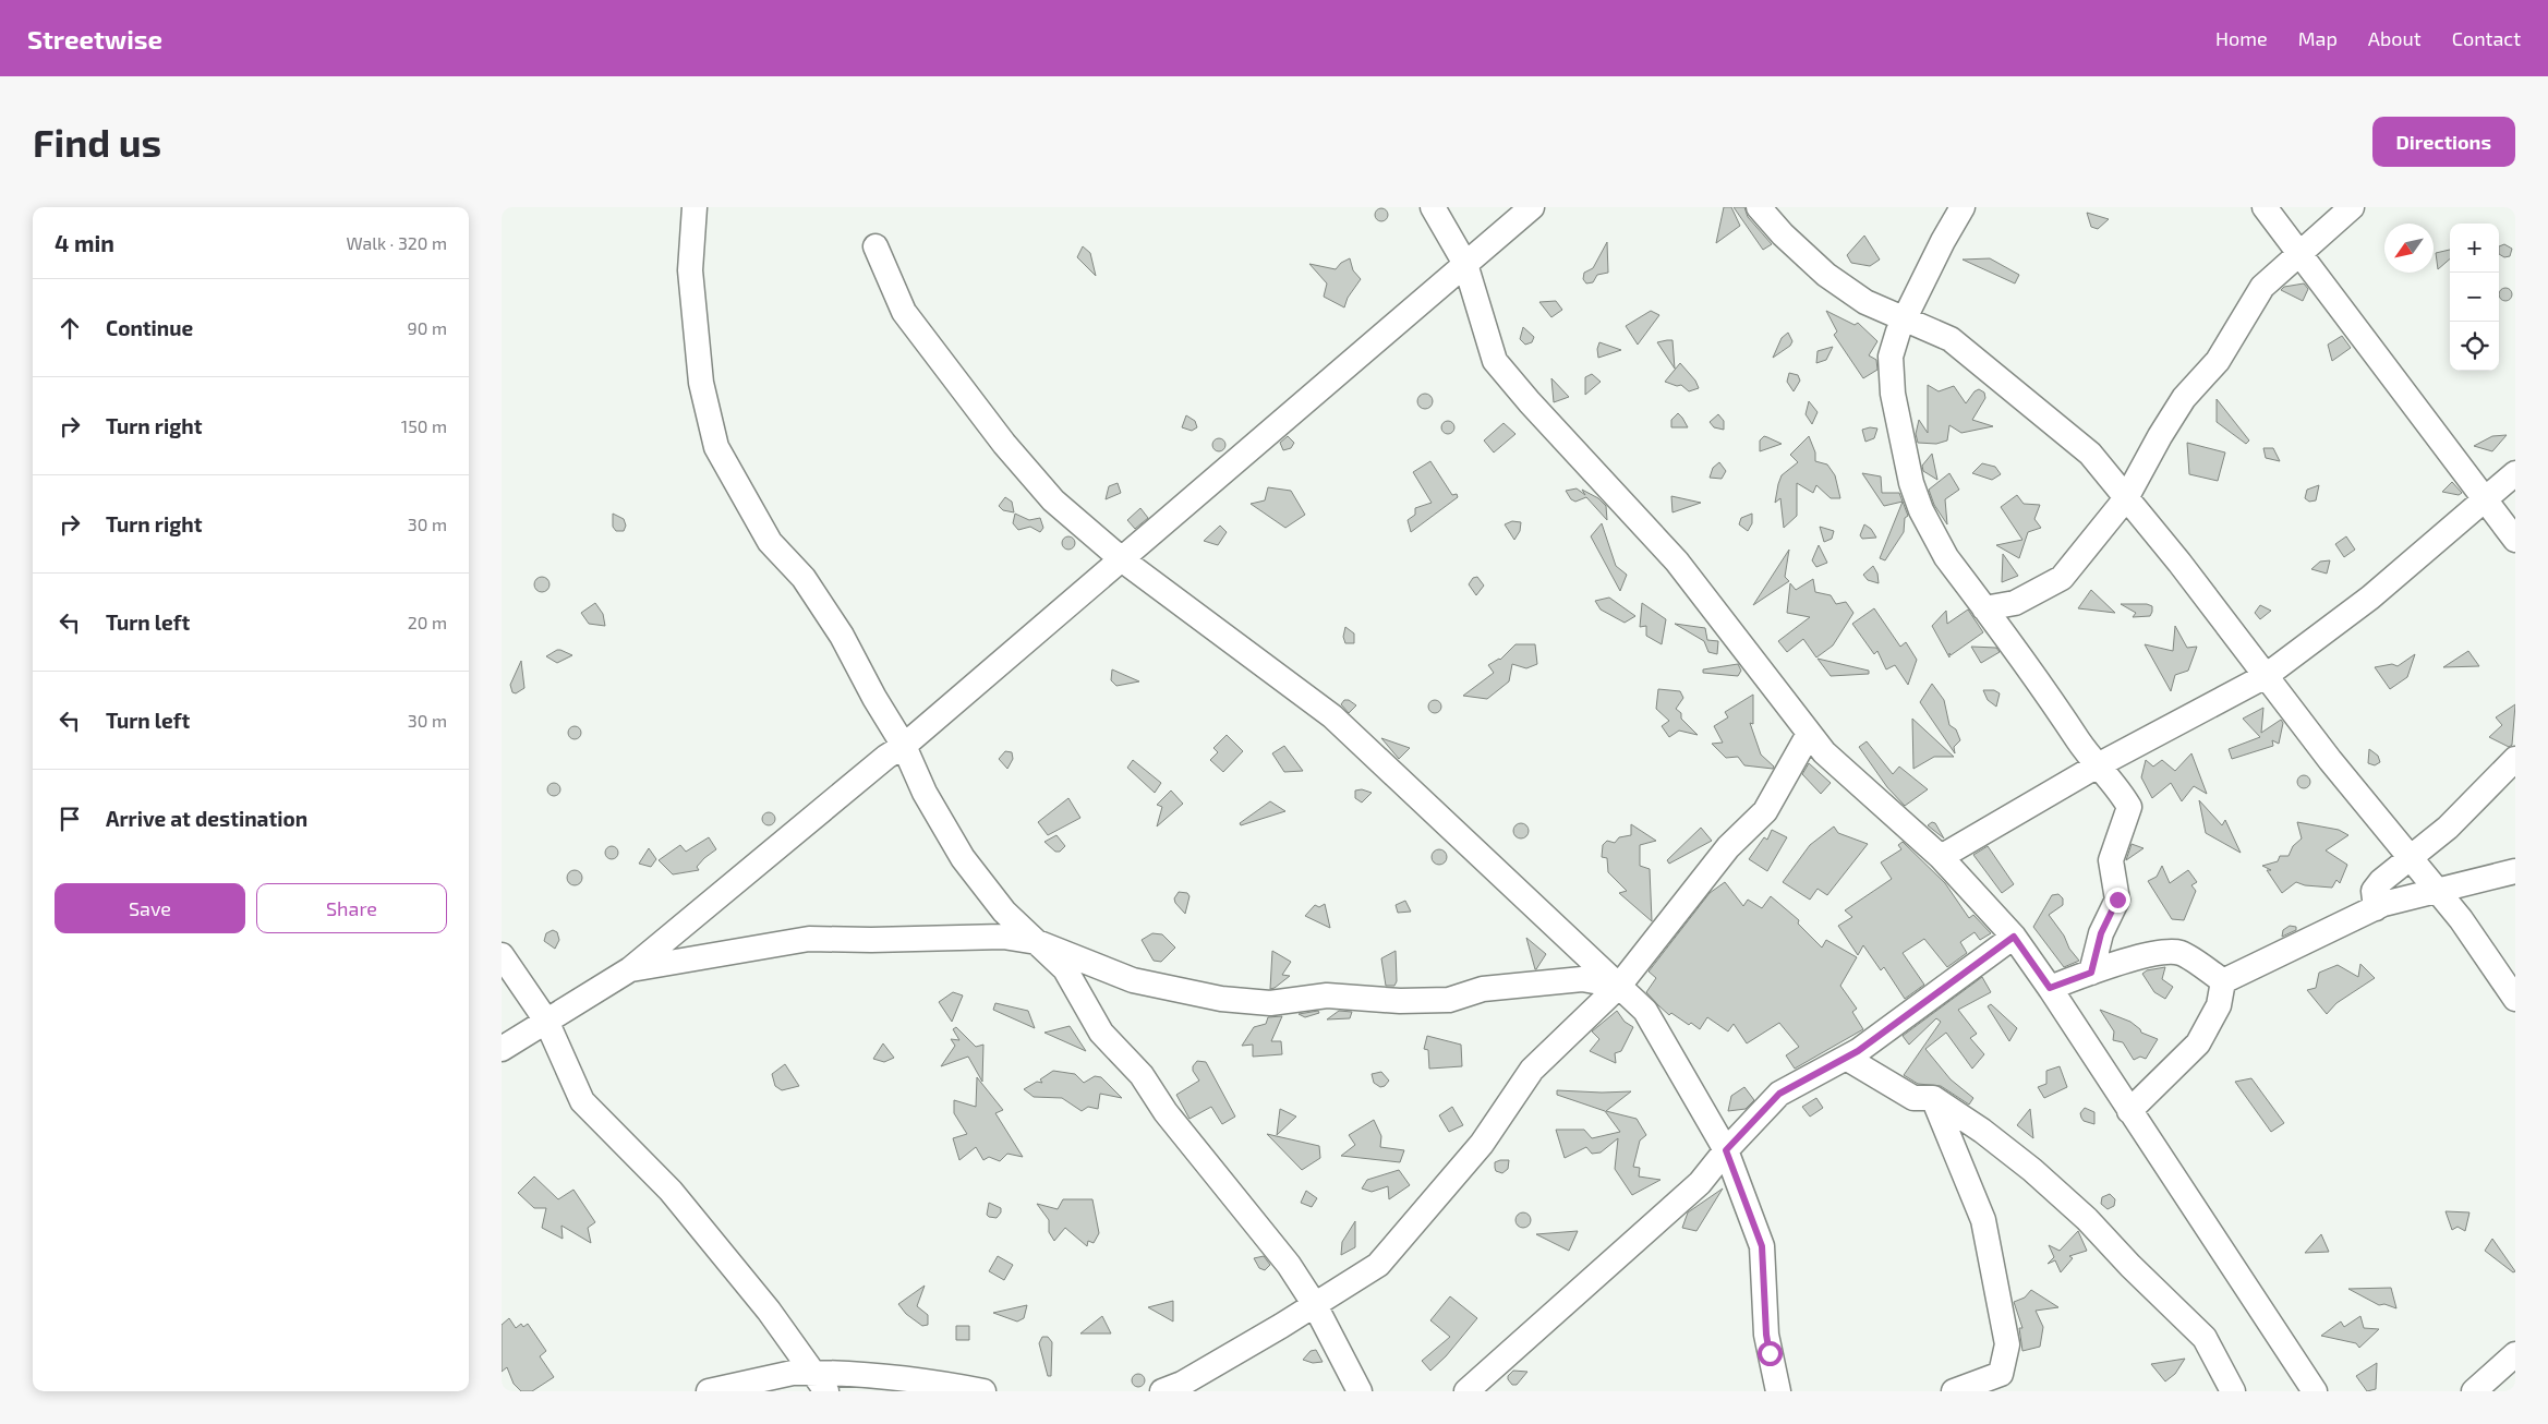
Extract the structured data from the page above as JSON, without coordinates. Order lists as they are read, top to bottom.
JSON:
{
  "north": "bottom left",
  "page": {
    "header": "Streetwise",
    "nav": [
      "Home",
      "Map",
      "About",
      "Contact"
    ],
    "buttons": [
      "Directions",
      ["Save", "Share"]
    ],
    "title": "Find us",
    "heading": ["4 min", "Walk · 320 m"],
    "map_buttons": ["+", "−"],
    "list": [
      ["Continue", "90 m"],
      ["Turn right", "150 m"],
      ["Turn right", "30 m"],
      ["Turn left", "20 m"],
      ["Turn left", "30 m"],
      "Arrive at destination"
    ]
  }
}
